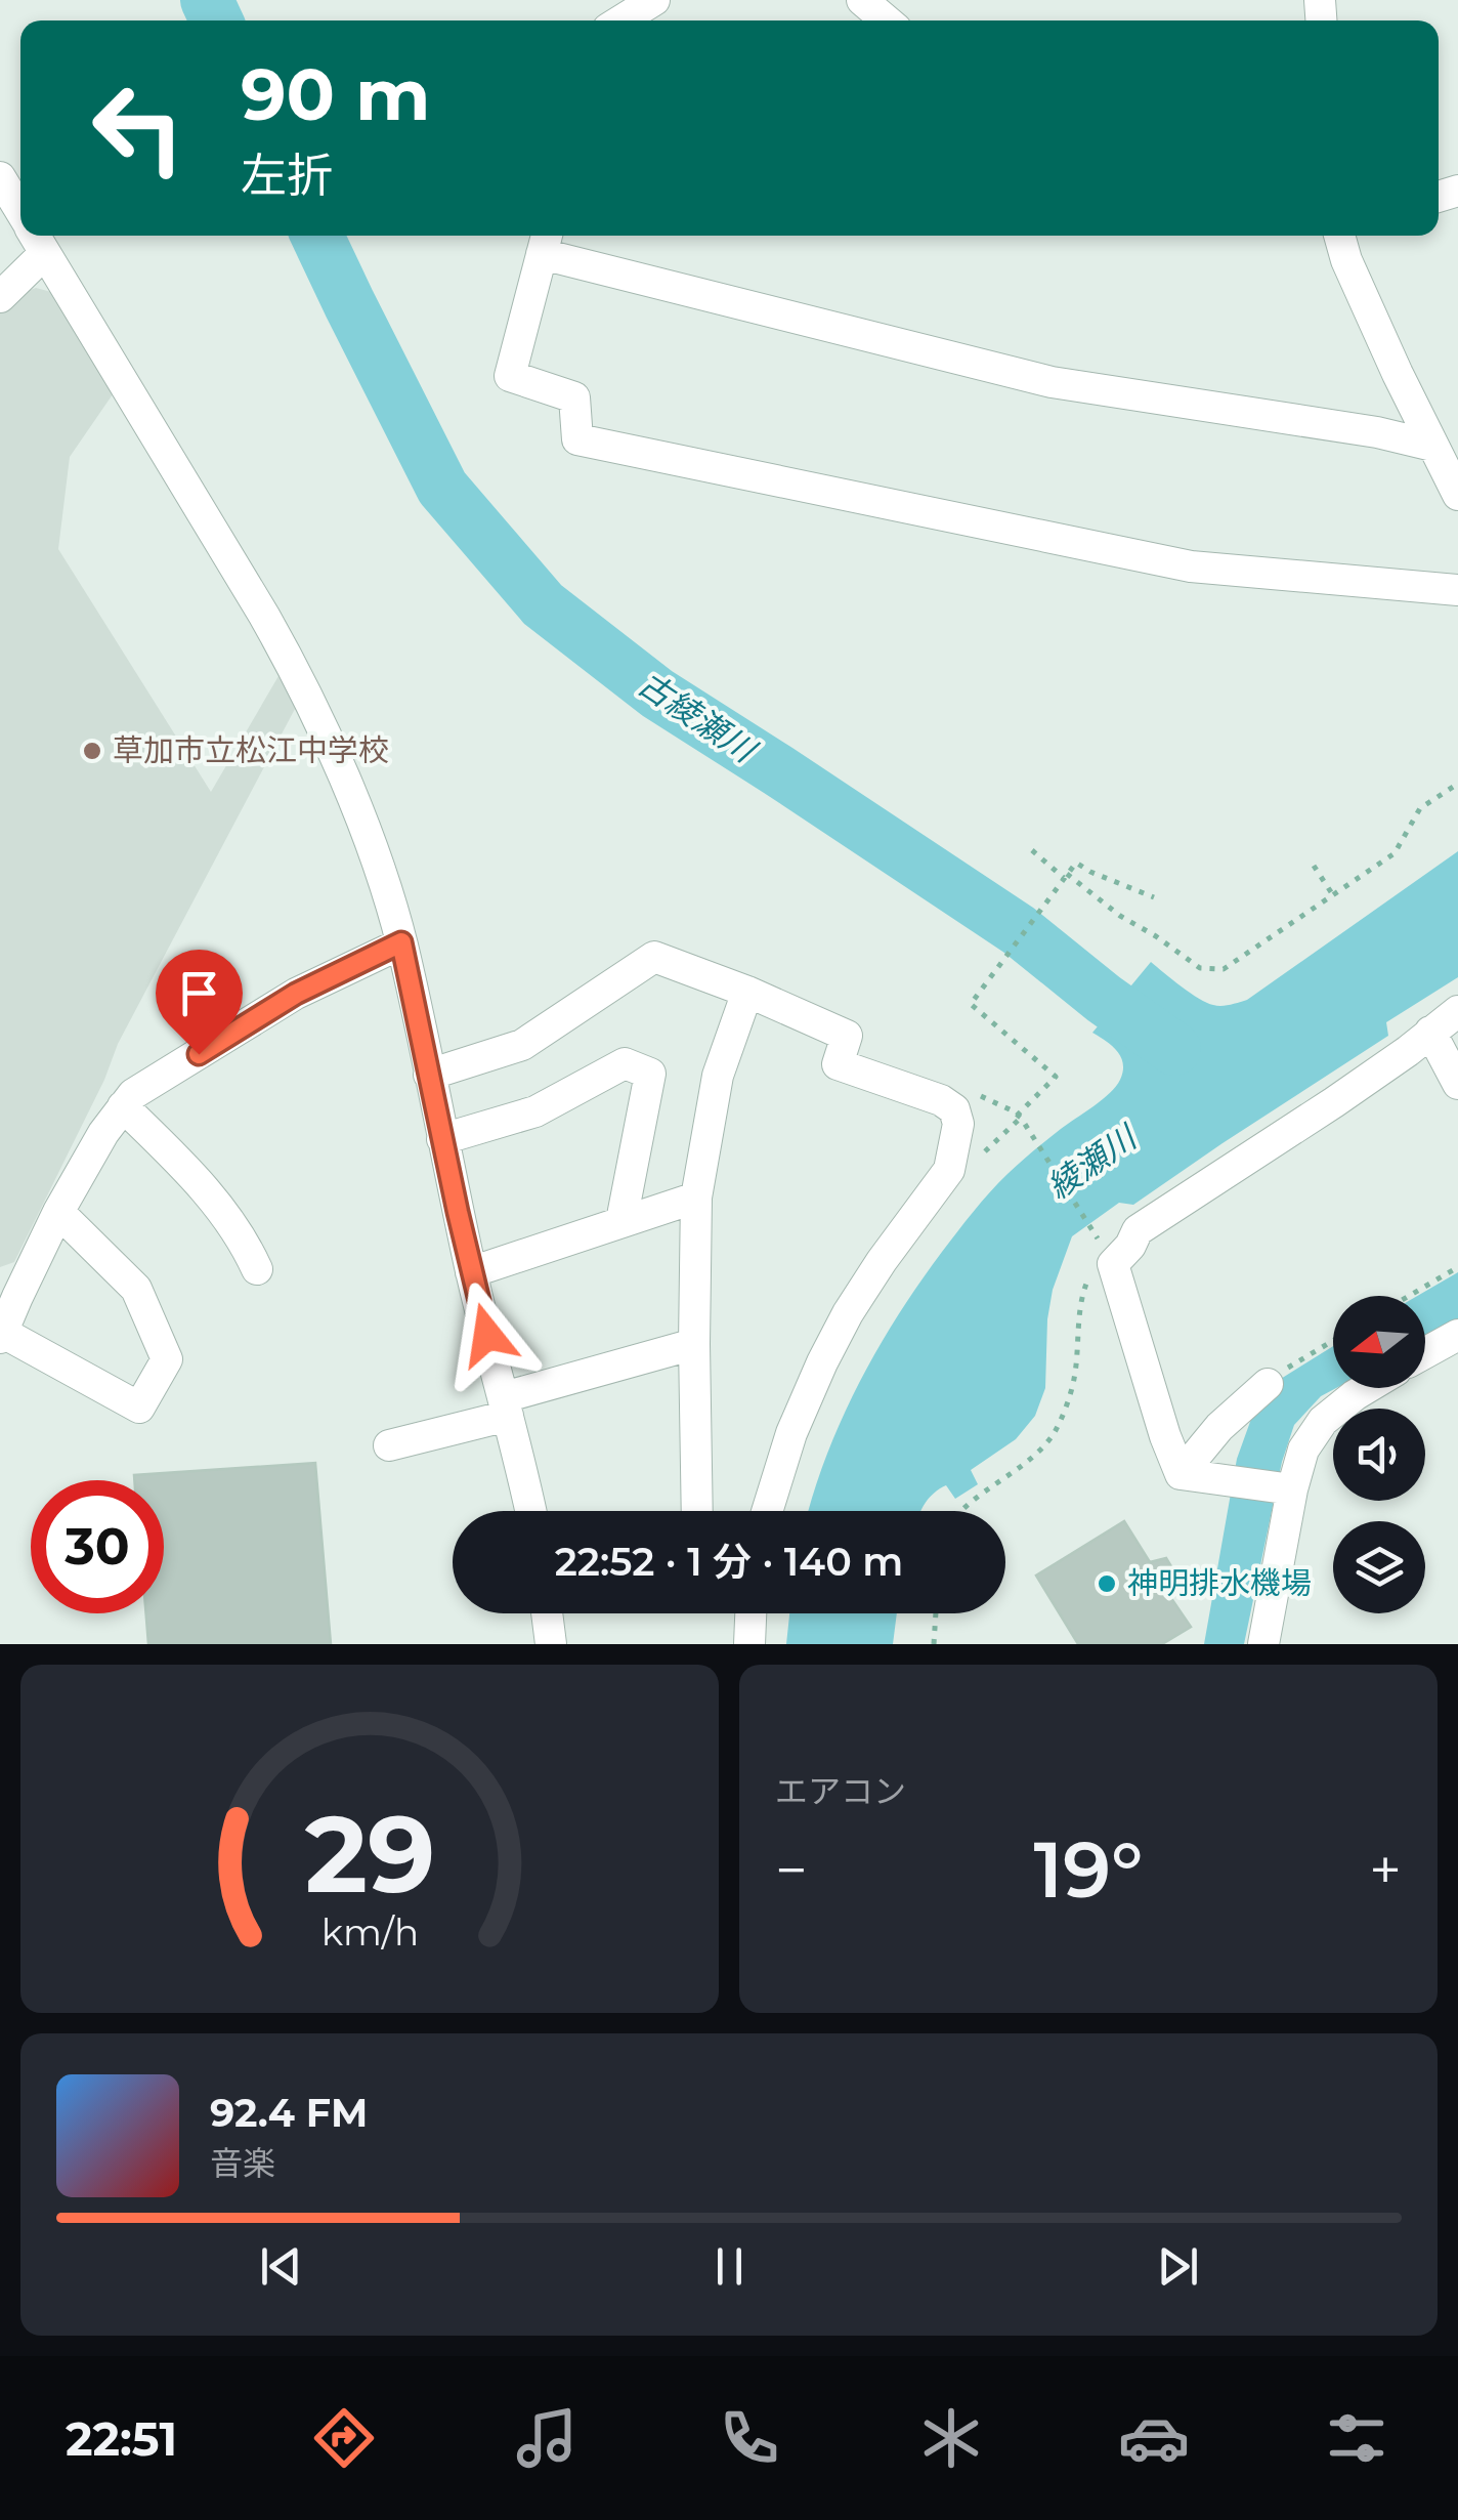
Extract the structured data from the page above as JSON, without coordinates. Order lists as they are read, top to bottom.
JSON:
{
  "water": ["古綾瀬川", "綾瀬川"],
  "places": ["草加市立松江中学校", "神明排水機場"],
  "north": "left",
  "page": {
    "turn": ["90 m", "左折"],
    "limit": "30",
    "trip": "22:52 · 1 分 · 140 m",
    "tile": "エアコン",
    "heat": ["−", "19°", "+"],
    "song": ["92.4 FM", "音楽"],
    "tabs": "22:51",
    "gauge": ["29", "km/h"]
  }
}
